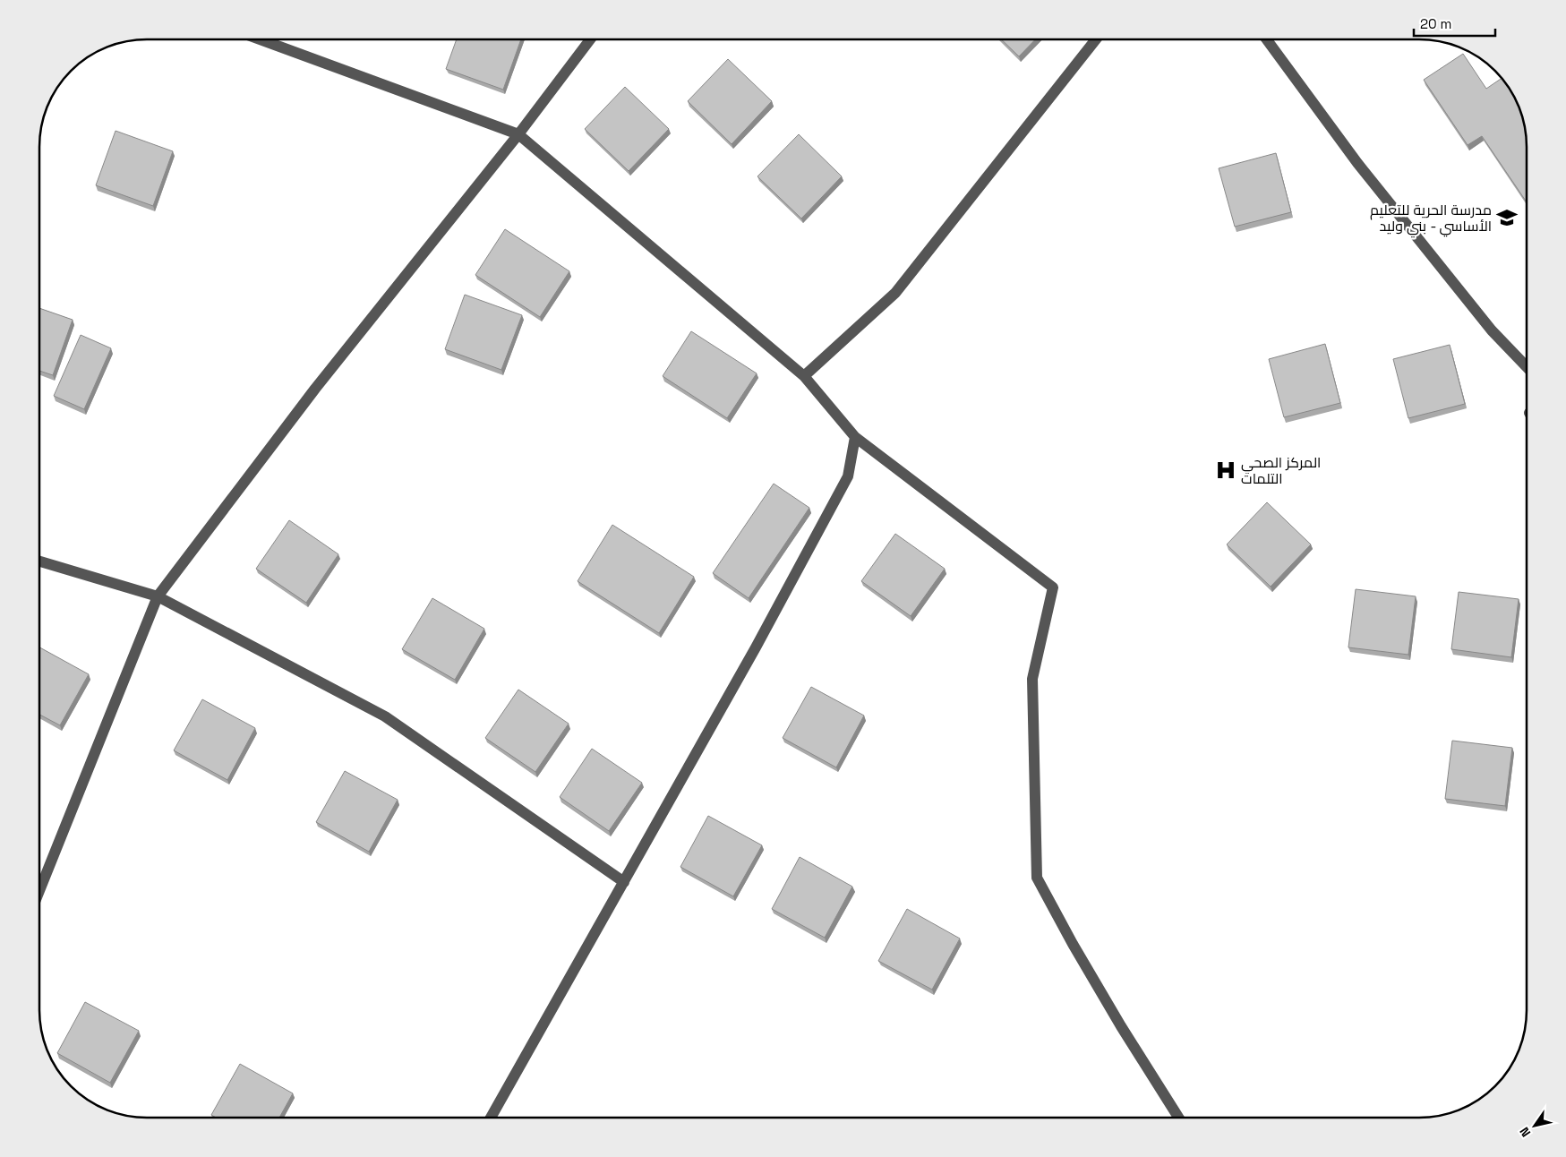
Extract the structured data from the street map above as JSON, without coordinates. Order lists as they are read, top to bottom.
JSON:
{
  "places": {
    "school or university": ["مدرسة الحرية للتعليم الأساسي - بني وليد"],
    "hospital": ["المركز الصحي التلمات"]
  },
  "scale_bar": "20 m",
  "north": "bottom left"
}
